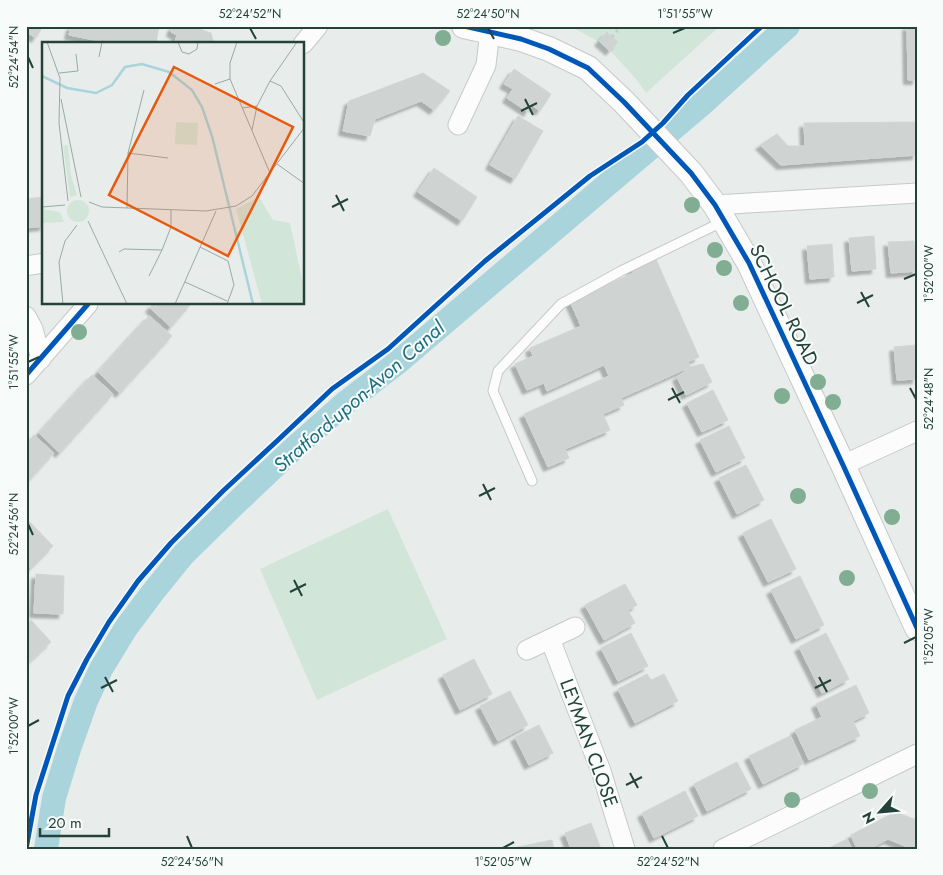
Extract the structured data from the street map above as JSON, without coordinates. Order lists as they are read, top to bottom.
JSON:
{
  "streets": {
    "street": ["SCHOOL ROAD", "LEYMAN CLOSE"]
  },
  "water": ["Stratford-upon-Avon Canal"],
  "scale_bar": "20 m",
  "north": "bottom left",
  "coordinates": [
    "52°24'52\"N",
    "52°24'50\"N",
    "1°51'55\"W",
    "52°24'54\"N",
    "1°52'00\"W",
    "52°24'48\"N",
    "52°24'56\"N",
    "1°52'05\"W"
  ]
}
